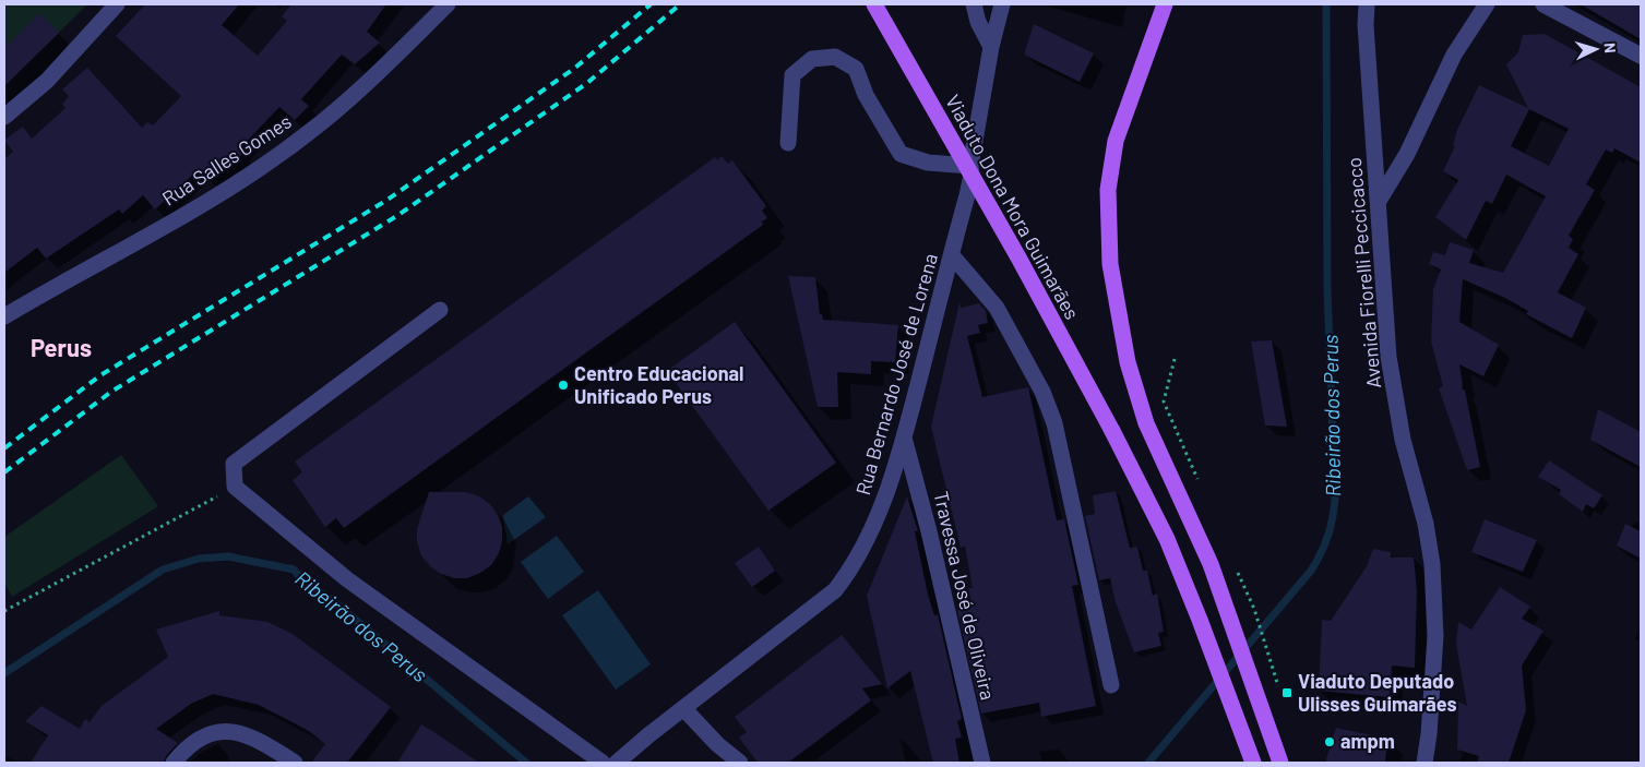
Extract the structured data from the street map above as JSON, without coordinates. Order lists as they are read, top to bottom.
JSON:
{
  "streets": {
    "main road": ["Viaduto Dona Mora Guimarães"],
    "street": [
      "Rua Salles Gomes",
      "Avenida Fiorelli Peccicacco",
      "Rua Bernardo José de Lorena",
      "Travessa José de Oliveira"
    ]
  },
  "crossings": [
    ["Viaduto Dona Mora Guimarães", "Rua Bernardo José de Lorena"],
    ["Rua Bernardo José de Lorena", "Travessa José de Oliveira"]
  ],
  "districts": ["Perus"],
  "water": ["Ribeirão dos Perus"],
  "places": {
    "other": ["Centro Educacional Unificado Perus", "ampm"],
    "transit": ["Viaduto Deputado Ulisses Guimarães"]
  },
  "north": "right"
}
